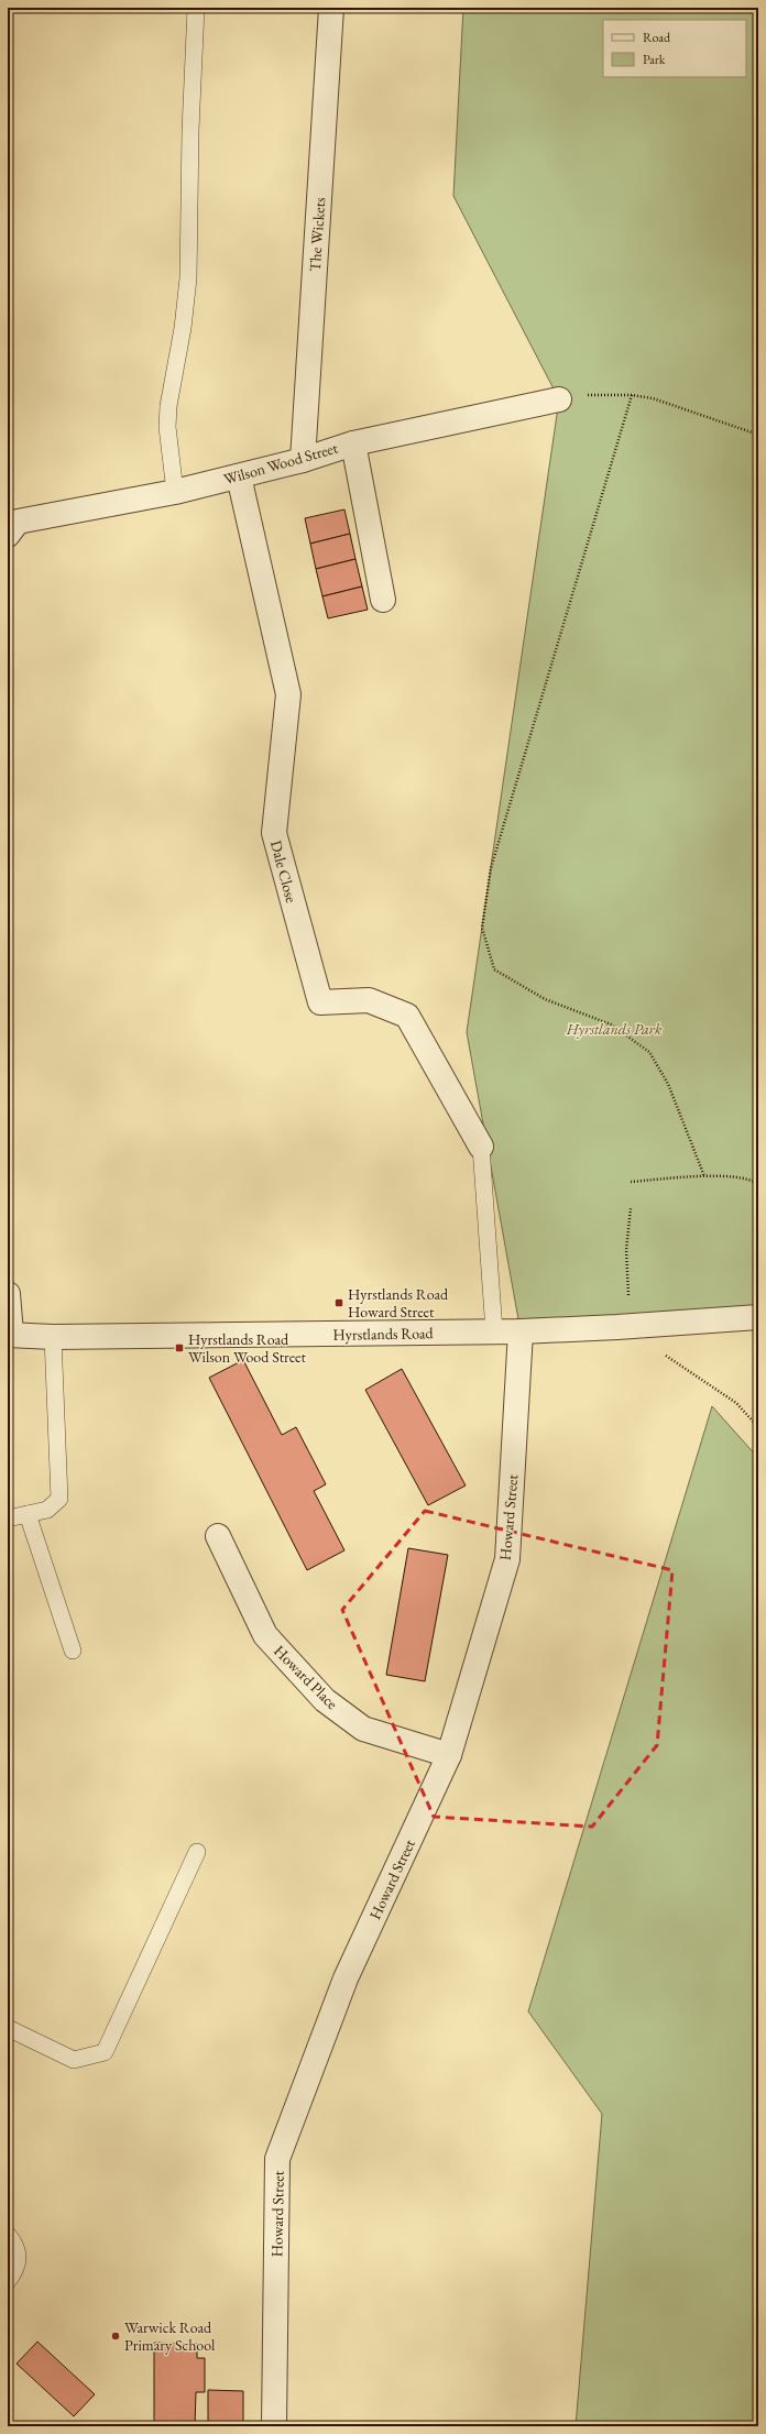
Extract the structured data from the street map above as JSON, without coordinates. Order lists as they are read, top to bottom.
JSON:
{
  "streets": {
    "street": [
      "The Wickets",
      "Wilson Wood Street",
      "Dale Close",
      "Hyrstlands Road",
      "Howard Street",
      "Howard Place"
    ]
  },
  "crossings": [
    ["The Wickets", "Wilson Wood Street"],
    ["Wilson Wood Street", "Dale Close"],
    ["Hyrstlands Road", "Howard Street"],
    ["Howard Street", "Howard Place"]
  ],
  "parks": ["Hyrstlands Park"],
  "places": {
    "transit": ["Hyrstlands Road Howard Street", "Hyrstlands Road Wilson Wood Street"],
    "other": ["Warwick Road Primary School"]
  },
  "legend": ["Road", "Park"]
}
